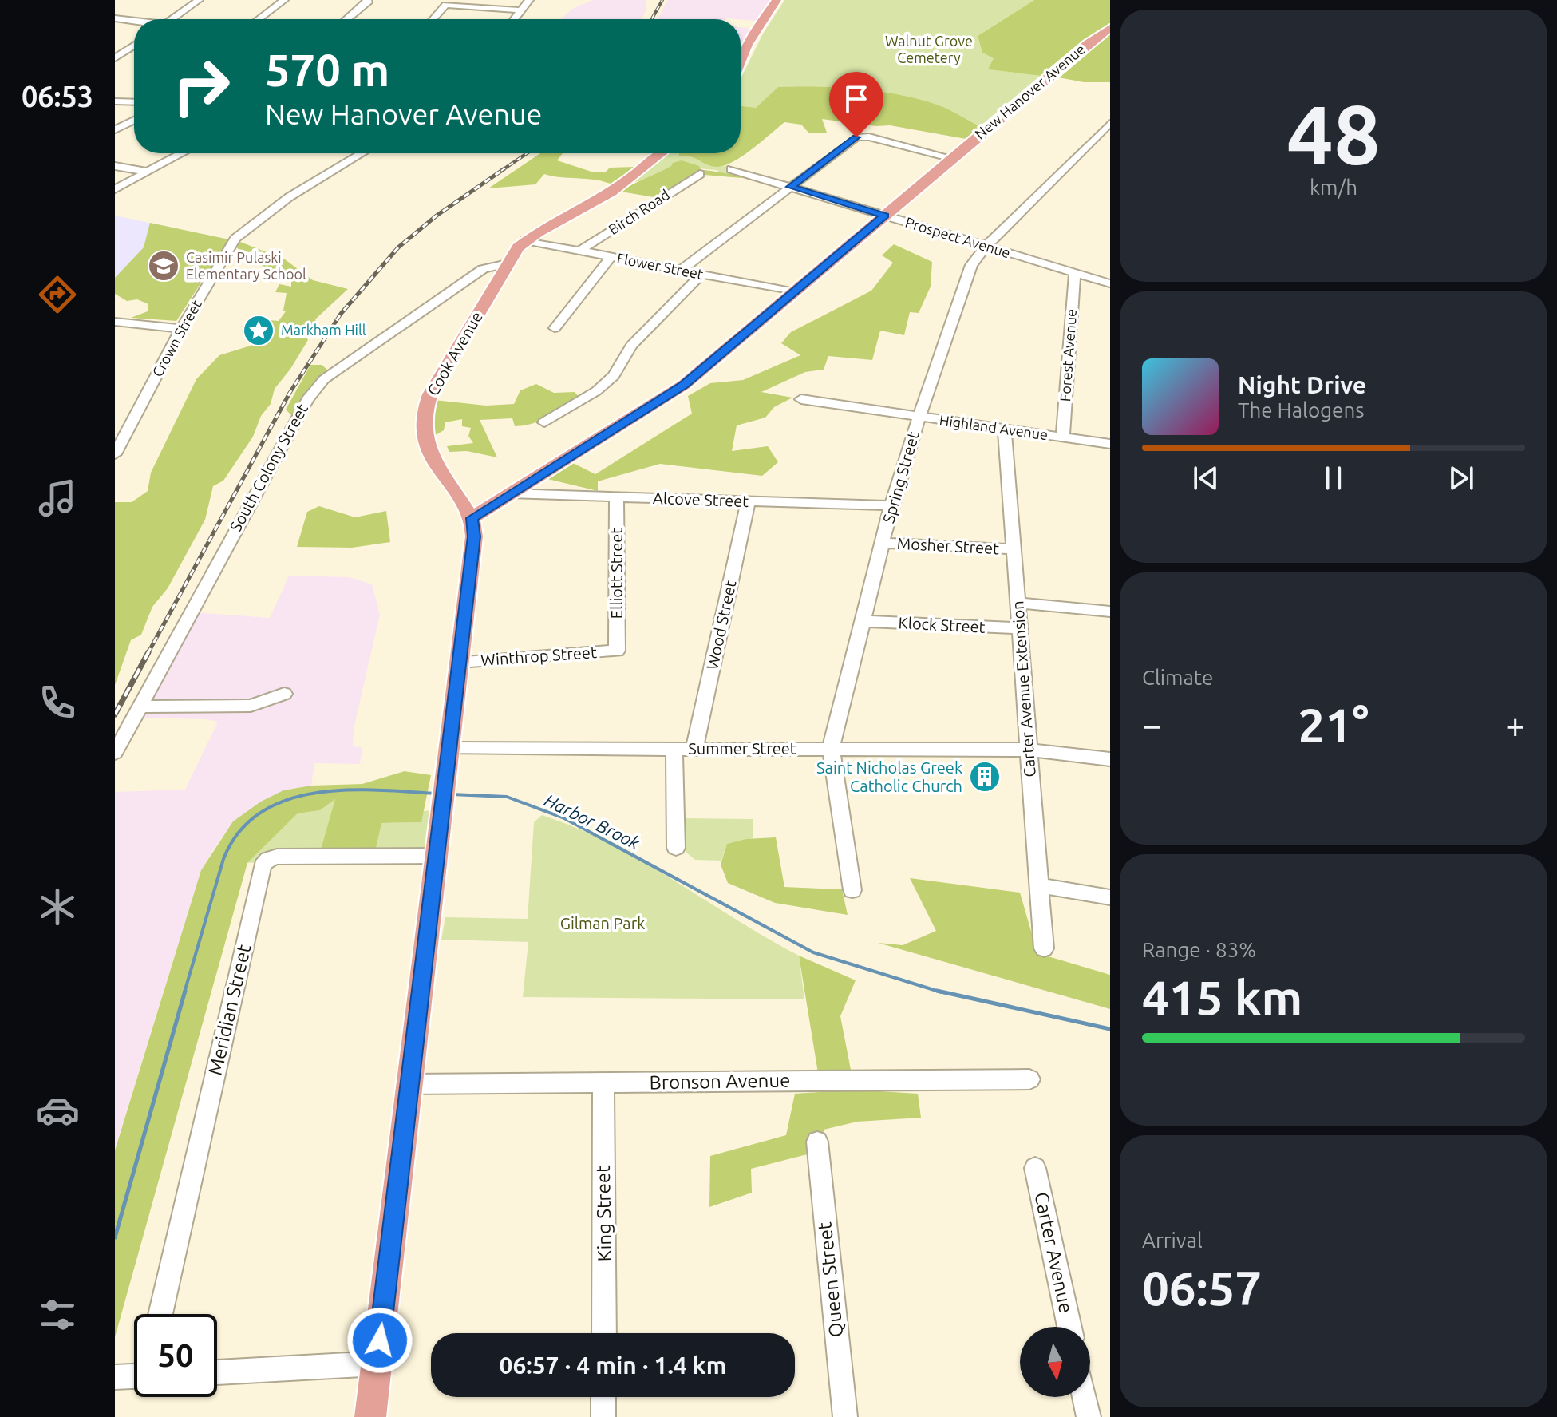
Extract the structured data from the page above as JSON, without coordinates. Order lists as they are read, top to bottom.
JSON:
{
  "streets": {
    "main road": ["New Hanover Avenue", "Cook Avenue"],
    "street": [
      "Birch Road",
      "Prospect Avenue",
      "Flower Street",
      "Crown Street",
      "Forest Avenue",
      "Highland Avenue",
      "South Colony Street",
      "Spring Street",
      "Alcove Street",
      "Mosher Street",
      "Elliott Street",
      "Wood Street",
      "Klock Street",
      "Winthrop Street",
      "Carter Avenue Extension",
      "Summer Street",
      "Meridian Street",
      "Bronson Avenue",
      "King Street",
      "Carter Avenue",
      "Queen Street"
    ]
  },
  "crossings": [
    ["New Hanover Avenue", "Prospect Avenue"],
    ["New Hanover Avenue", "Flower Street"],
    ["New Hanover Avenue", "Cook Avenue"],
    ["New Hanover Avenue", "Alcove Street"],
    ["Birch Road", "Flower Street"],
    ["Prospect Avenue", "Forest Avenue"],
    ["Prospect Avenue", "Spring Street"],
    ["Flower Street", "Cook Avenue"],
    ["Cook Avenue", "South Colony Street"],
    ["Forest Avenue", "Highland Avenue"],
    ["Highland Avenue", "Spring Street"],
    ["Highland Avenue", "Carter Avenue Extension"],
    ["Spring Street", "Alcove Street"],
    ["Spring Street", "Mosher Street"],
    ["Spring Street", "Klock Street"],
    ["Spring Street", "Summer Street"],
    ["Alcove Street", "Elliott Street"],
    ["Alcove Street", "Wood Street"],
    ["Mosher Street", "Carter Avenue Extension"],
    ["Elliott Street", "Winthrop Street"],
    ["Wood Street", "Summer Street"],
    ["Klock Street", "Carter Avenue Extension"],
    ["Carter Avenue Extension", "Summer Street"],
    ["Bronson Avenue", "King Street"]
  ],
  "water": ["Harbor Brook"],
  "parks": ["Walnut Grove Cemetery", "Gilman Park"],
  "places": {
    "school or university": ["Casimir Pulaski Elementary School"],
    "place": ["Markham Hill"],
    "building": ["Saint Nicholas Greek Catholic Church"]
  },
  "north": "bottom",
  "page": {
    "tabs": "06:53",
    "tile": [
      ["48", "km/h"],
      "Climate",
      ["Range · 83%", "415 km"],
      ["Arrival", "06:57"]
    ],
    "turn": ["570 m", "New Hanover Avenue"],
    "song": ["Night Drive", "The Halogens"],
    "heat": ["−", "21°", "+"],
    "limit": "50",
    "trip": "06:57 · 4 min · 1.4 km"
  }
}
